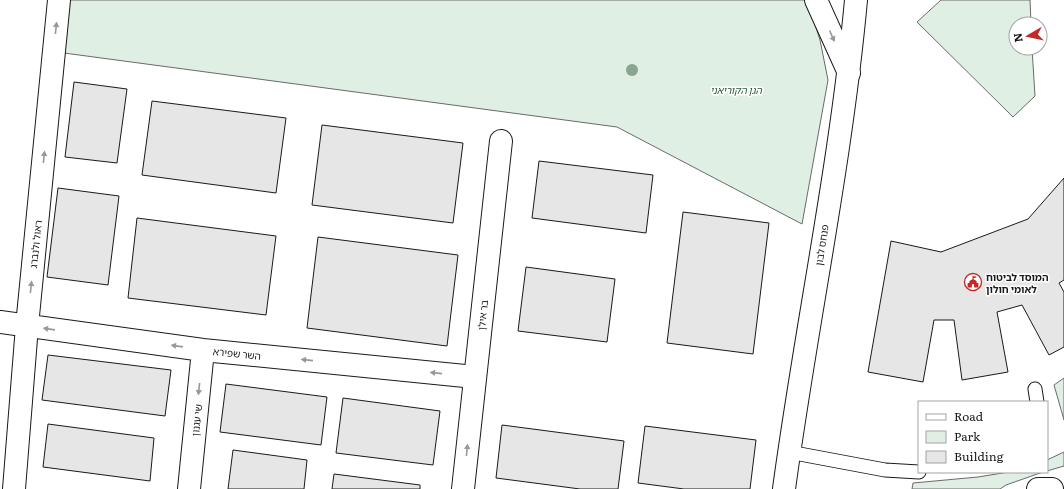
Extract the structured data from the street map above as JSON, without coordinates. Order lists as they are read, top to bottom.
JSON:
{
  "streets": {
    "street": [
      "ראול ולנברג",
      "פנחס לבון",
      "בר אילן",
      "השר שפירא",
      "שי עגנון"
    ]
  },
  "crossings": [
    ["ראול ולנברג", "השר שפירא"],
    ["בר אילן", "השר שפירא"],
    ["השר שפירא", "שי עגנון"]
  ],
  "one_way": ["ראול ולנברג", "השר שפירא", "שי עגנון"],
  "parks": ["הגן הקוריאני"],
  "places": {
    "public building": ["המוסד לביטוח לאומי חולון"]
  },
  "legend": ["Road", "Park", "Building"],
  "north": "left"
}
